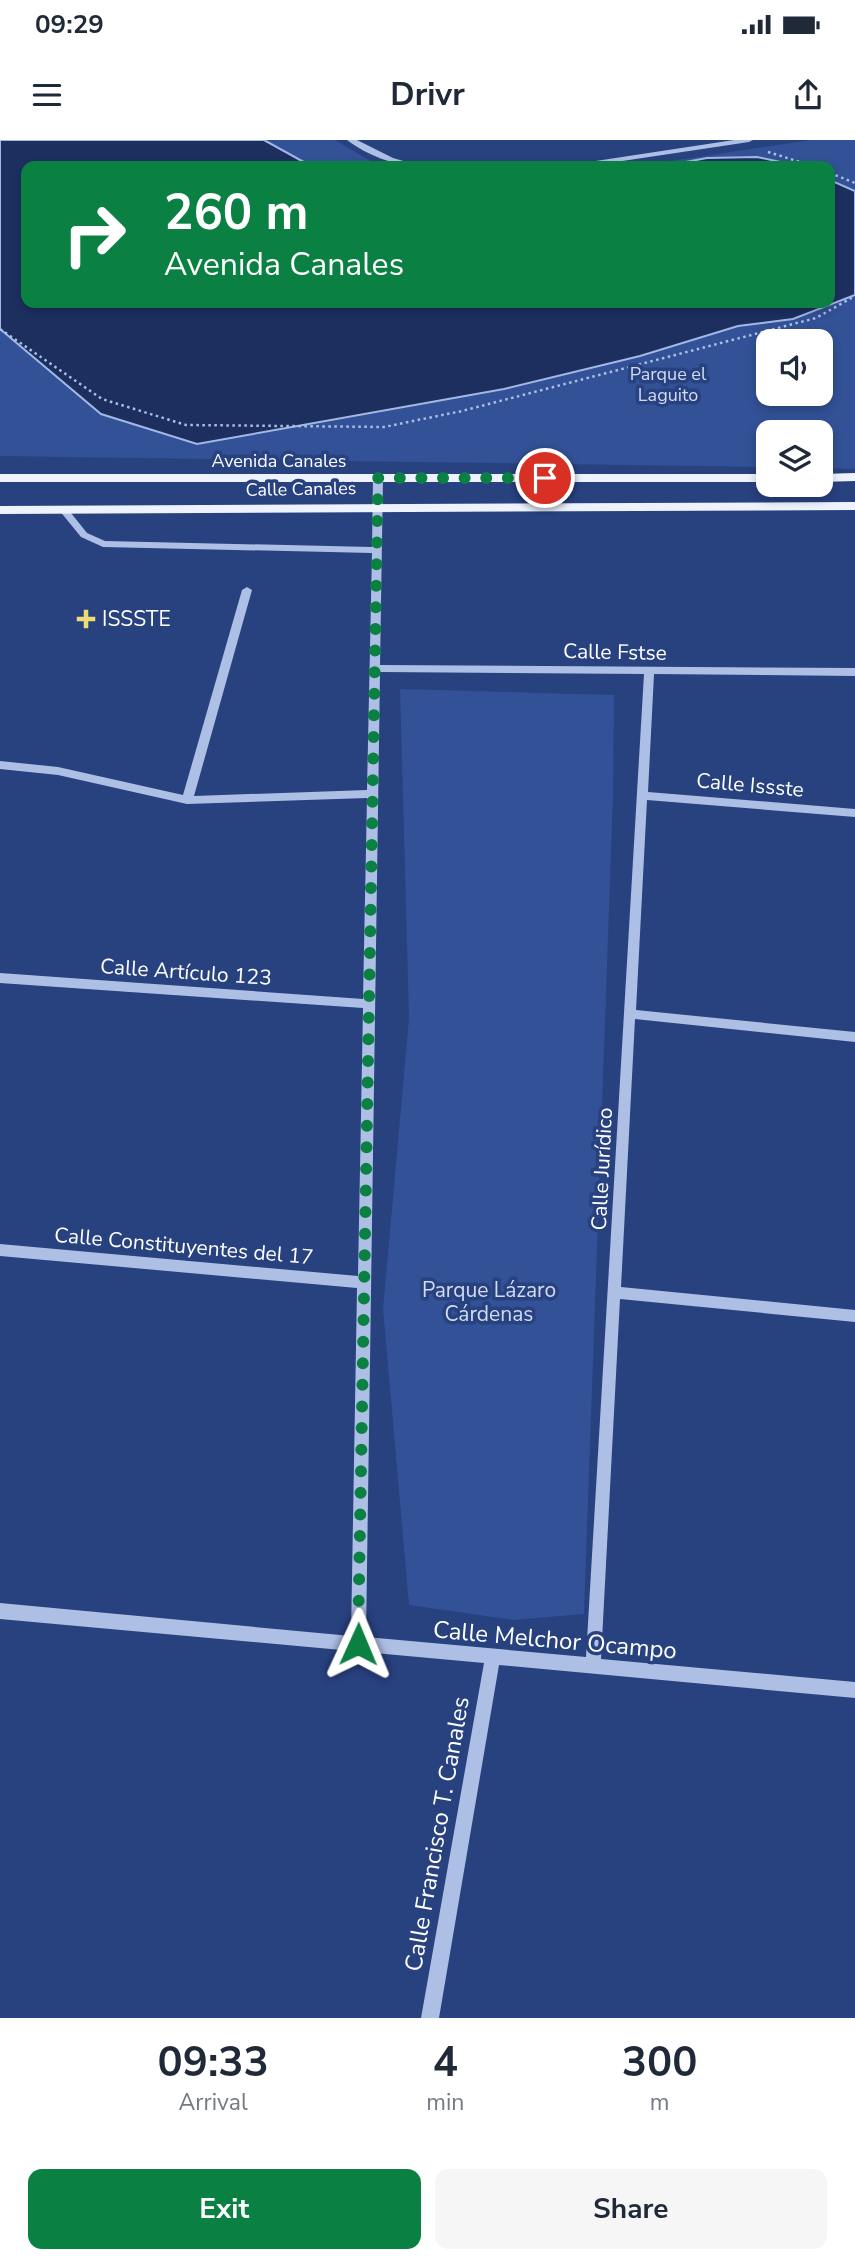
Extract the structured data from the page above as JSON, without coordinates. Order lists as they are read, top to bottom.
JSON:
{
  "streets": {
    "main road": ["Avenida Canales", "Calle Canales"],
    "street": [
      "Calle Fstse",
      "Calle Issste",
      "Calle Artículo 123",
      "Calle Jurídico",
      "Calle Constituyentes del 17",
      "Calle Melchor Ocampo",
      "Calle Francisco T. Canales"
    ]
  },
  "crossings": [
    ["Calle Fstse", "Calle Jurídico"],
    ["Calle Issste", "Calle Jurídico"],
    ["Calle Jurídico", "Calle Melchor Ocampo"],
    ["Calle Melchor Ocampo", "Calle Francisco T. Canales"]
  ],
  "parks": ["Parque el Laguito", "Parque Lázaro Cárdenas"],
  "places": {
    "health": ["ISSSTE"]
  },
  "page": {
    "status": "09:29",
    "header": "Drivr",
    "turn": ["260 m", "Avenida Canales"],
    "eta": [
      "09:33",
      "Arrival",
      "4",
      "min",
      "300",
      "m"
    ],
    "buttons": ["Exit", "Share"]
  }
}
